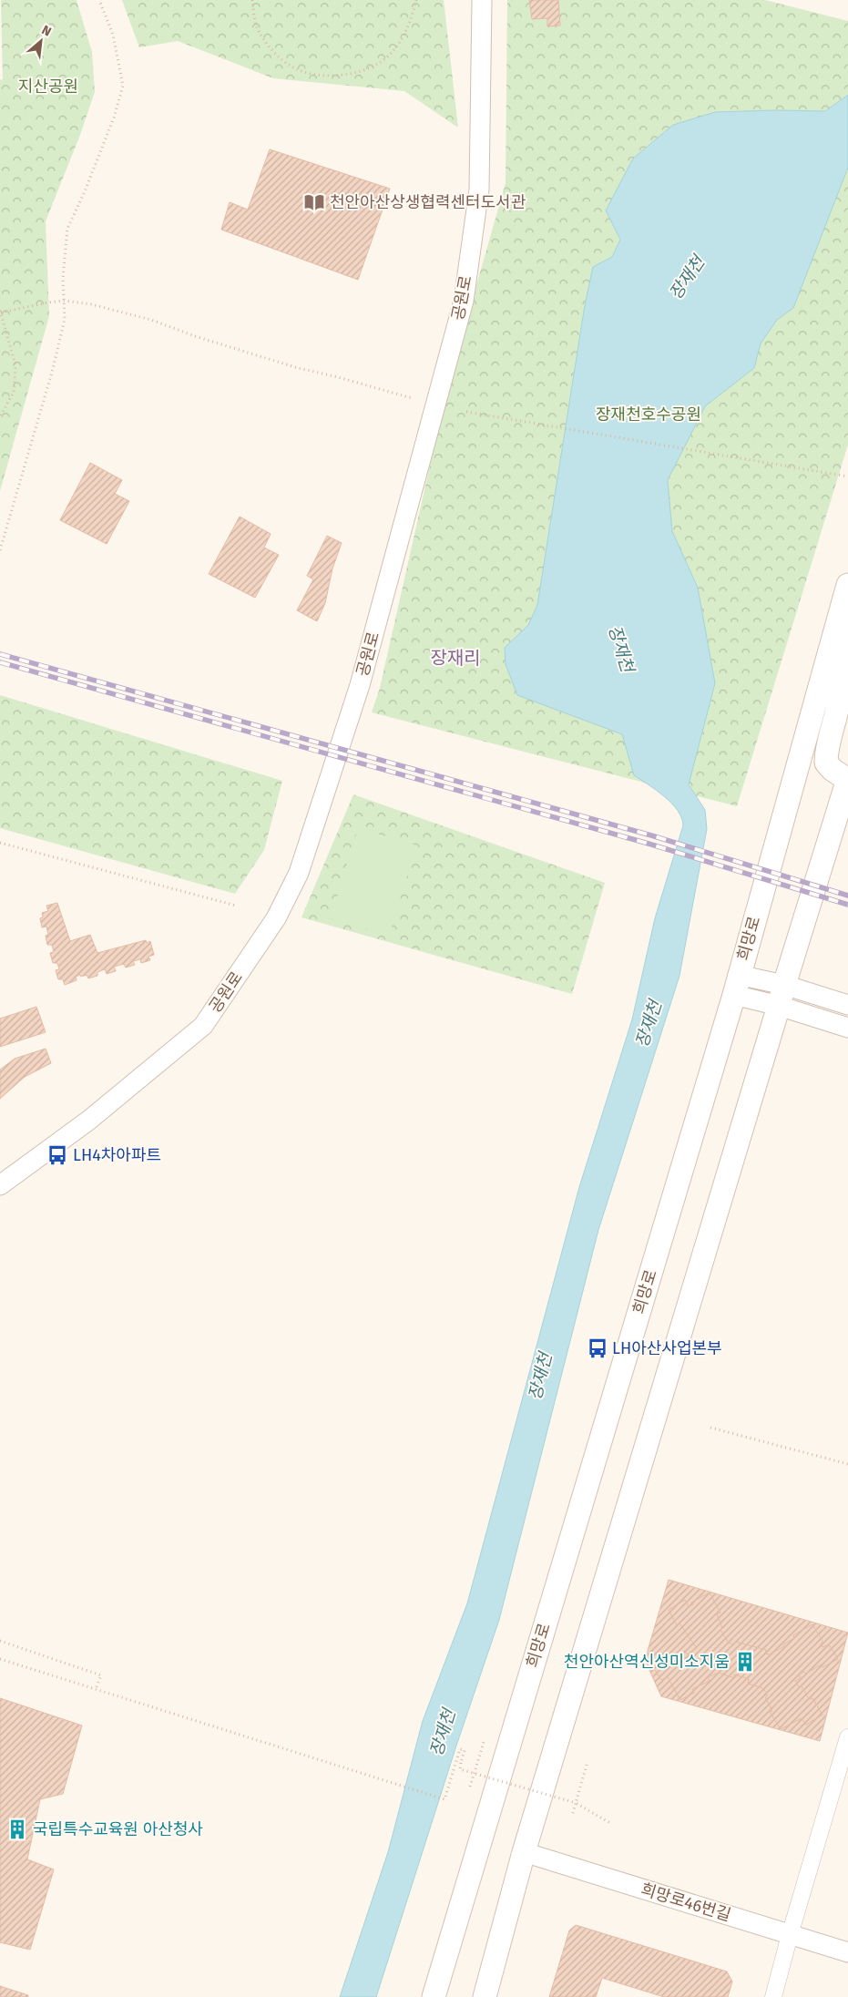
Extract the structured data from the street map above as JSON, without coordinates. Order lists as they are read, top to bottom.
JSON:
{
  "streets": {
    "main road": ["희망로"],
    "street": ["공원로", "희망로46번길"]
  },
  "districts": ["장재리"],
  "water": ["장재천"],
  "parks": ["지산공원", "장재천호수공원"],
  "places": {
    "library": ["천안아산상생협력센터도서관"],
    "bus stop": ["LH4차아파트", "LH아산사업본부"],
    "building": ["천안아산역신성미소지움", "국립특수교육원 아산청사"]
  },
  "north": "top right"
}
